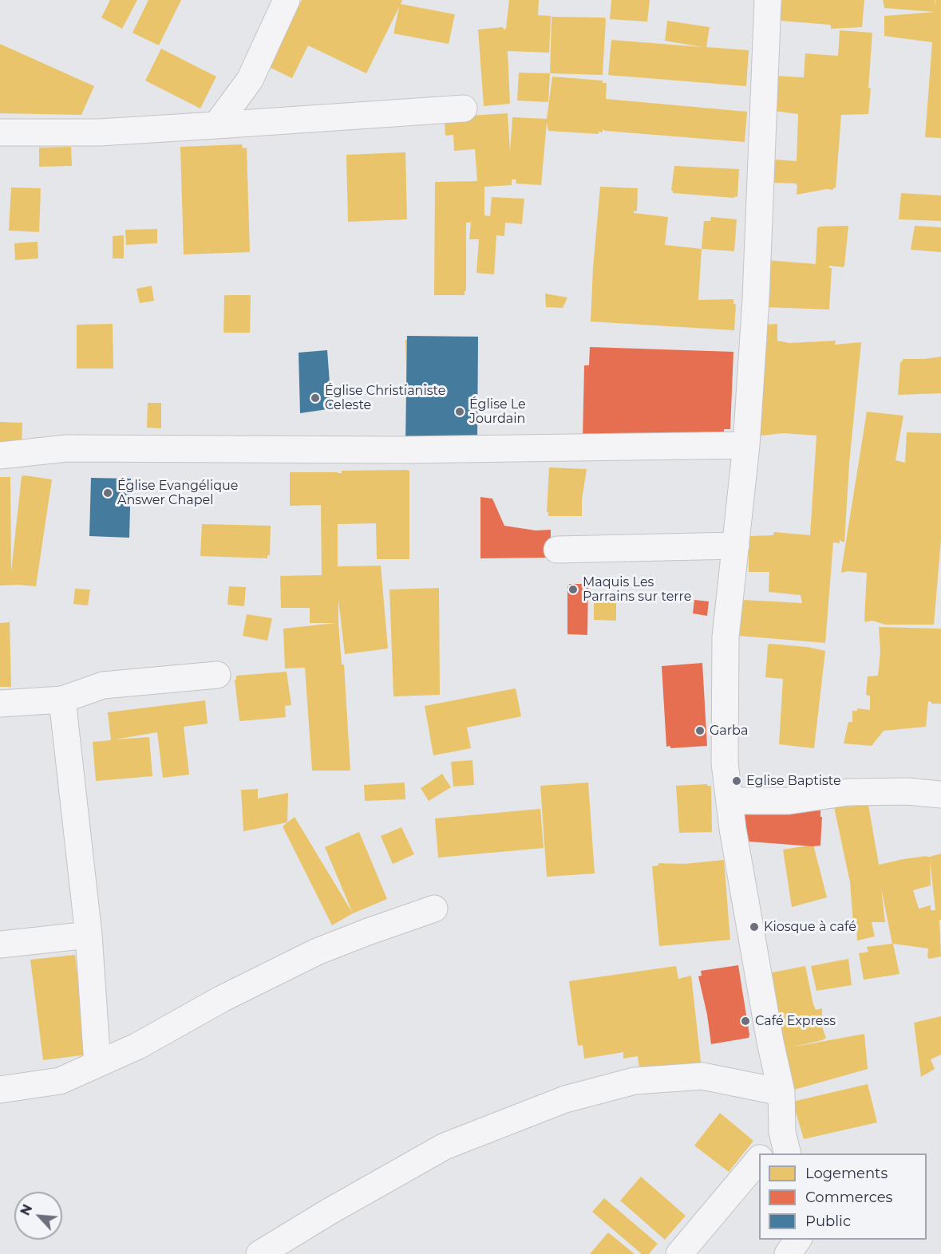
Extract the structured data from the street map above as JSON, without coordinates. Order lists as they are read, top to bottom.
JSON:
{
  "places": [
    "Église Christianiste Celeste",
    "Église Le Jourdain",
    "Église Evangélique Answer Chapel",
    "Maquis Les Parrains sur terre",
    "Garba",
    "Eglise Baptiste",
    "Kiosque à café",
    "Café Express"
  ],
  "legend": ["Logements", "Commerces", "Public"],
  "north": "top left"
}
